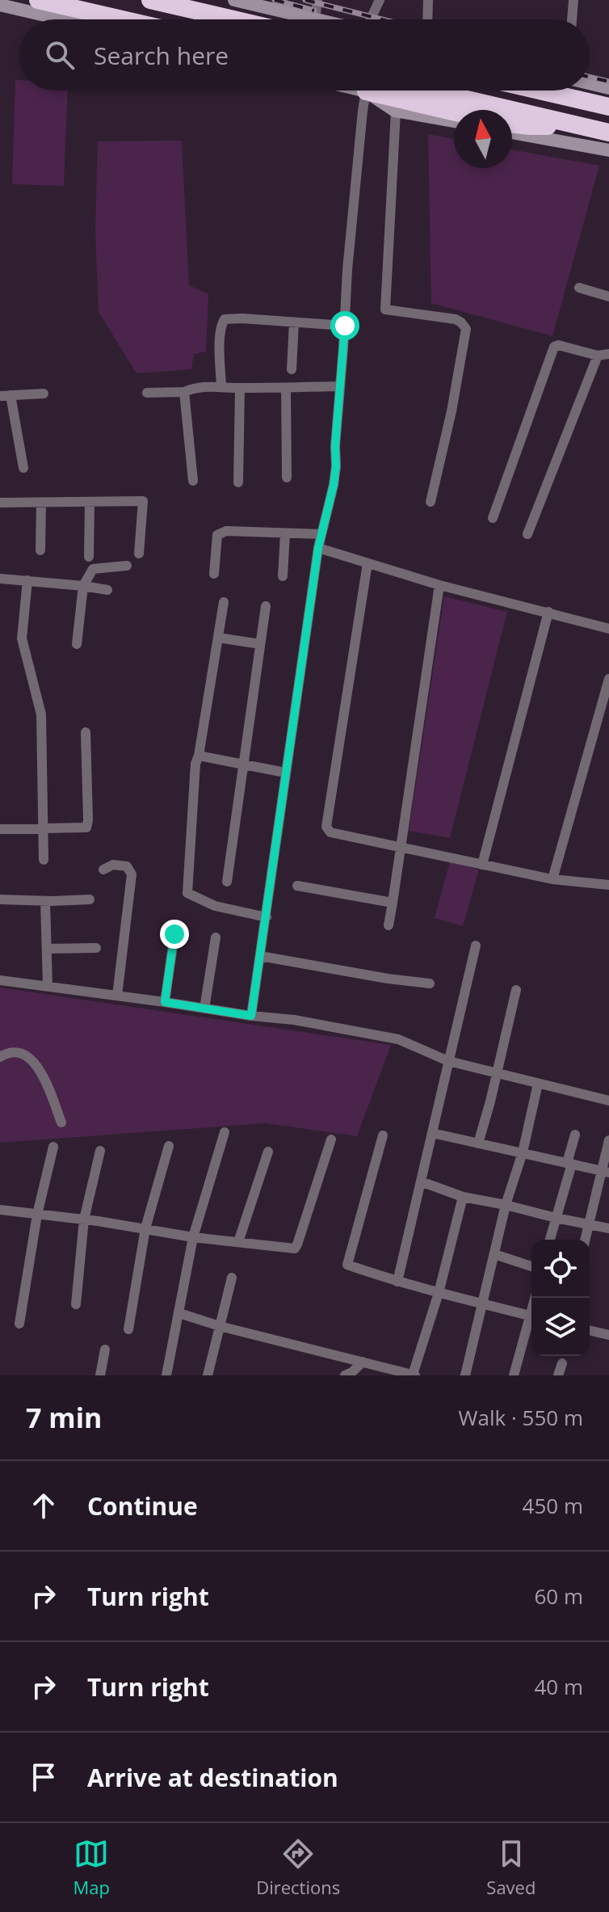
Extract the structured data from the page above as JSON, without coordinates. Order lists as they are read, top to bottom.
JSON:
{
  "north": "top",
  "page": {
    "search": "Search here",
    "heading": ["7 min", "Walk · 550 m"],
    "list": [
      ["Continue", "450 m"],
      ["Turn right", "60 m"],
      ["Turn right", "40 m"],
      "Arrive at destination"
    ],
    "nav": ["Map", "Directions", "Saved"]
  }
}
